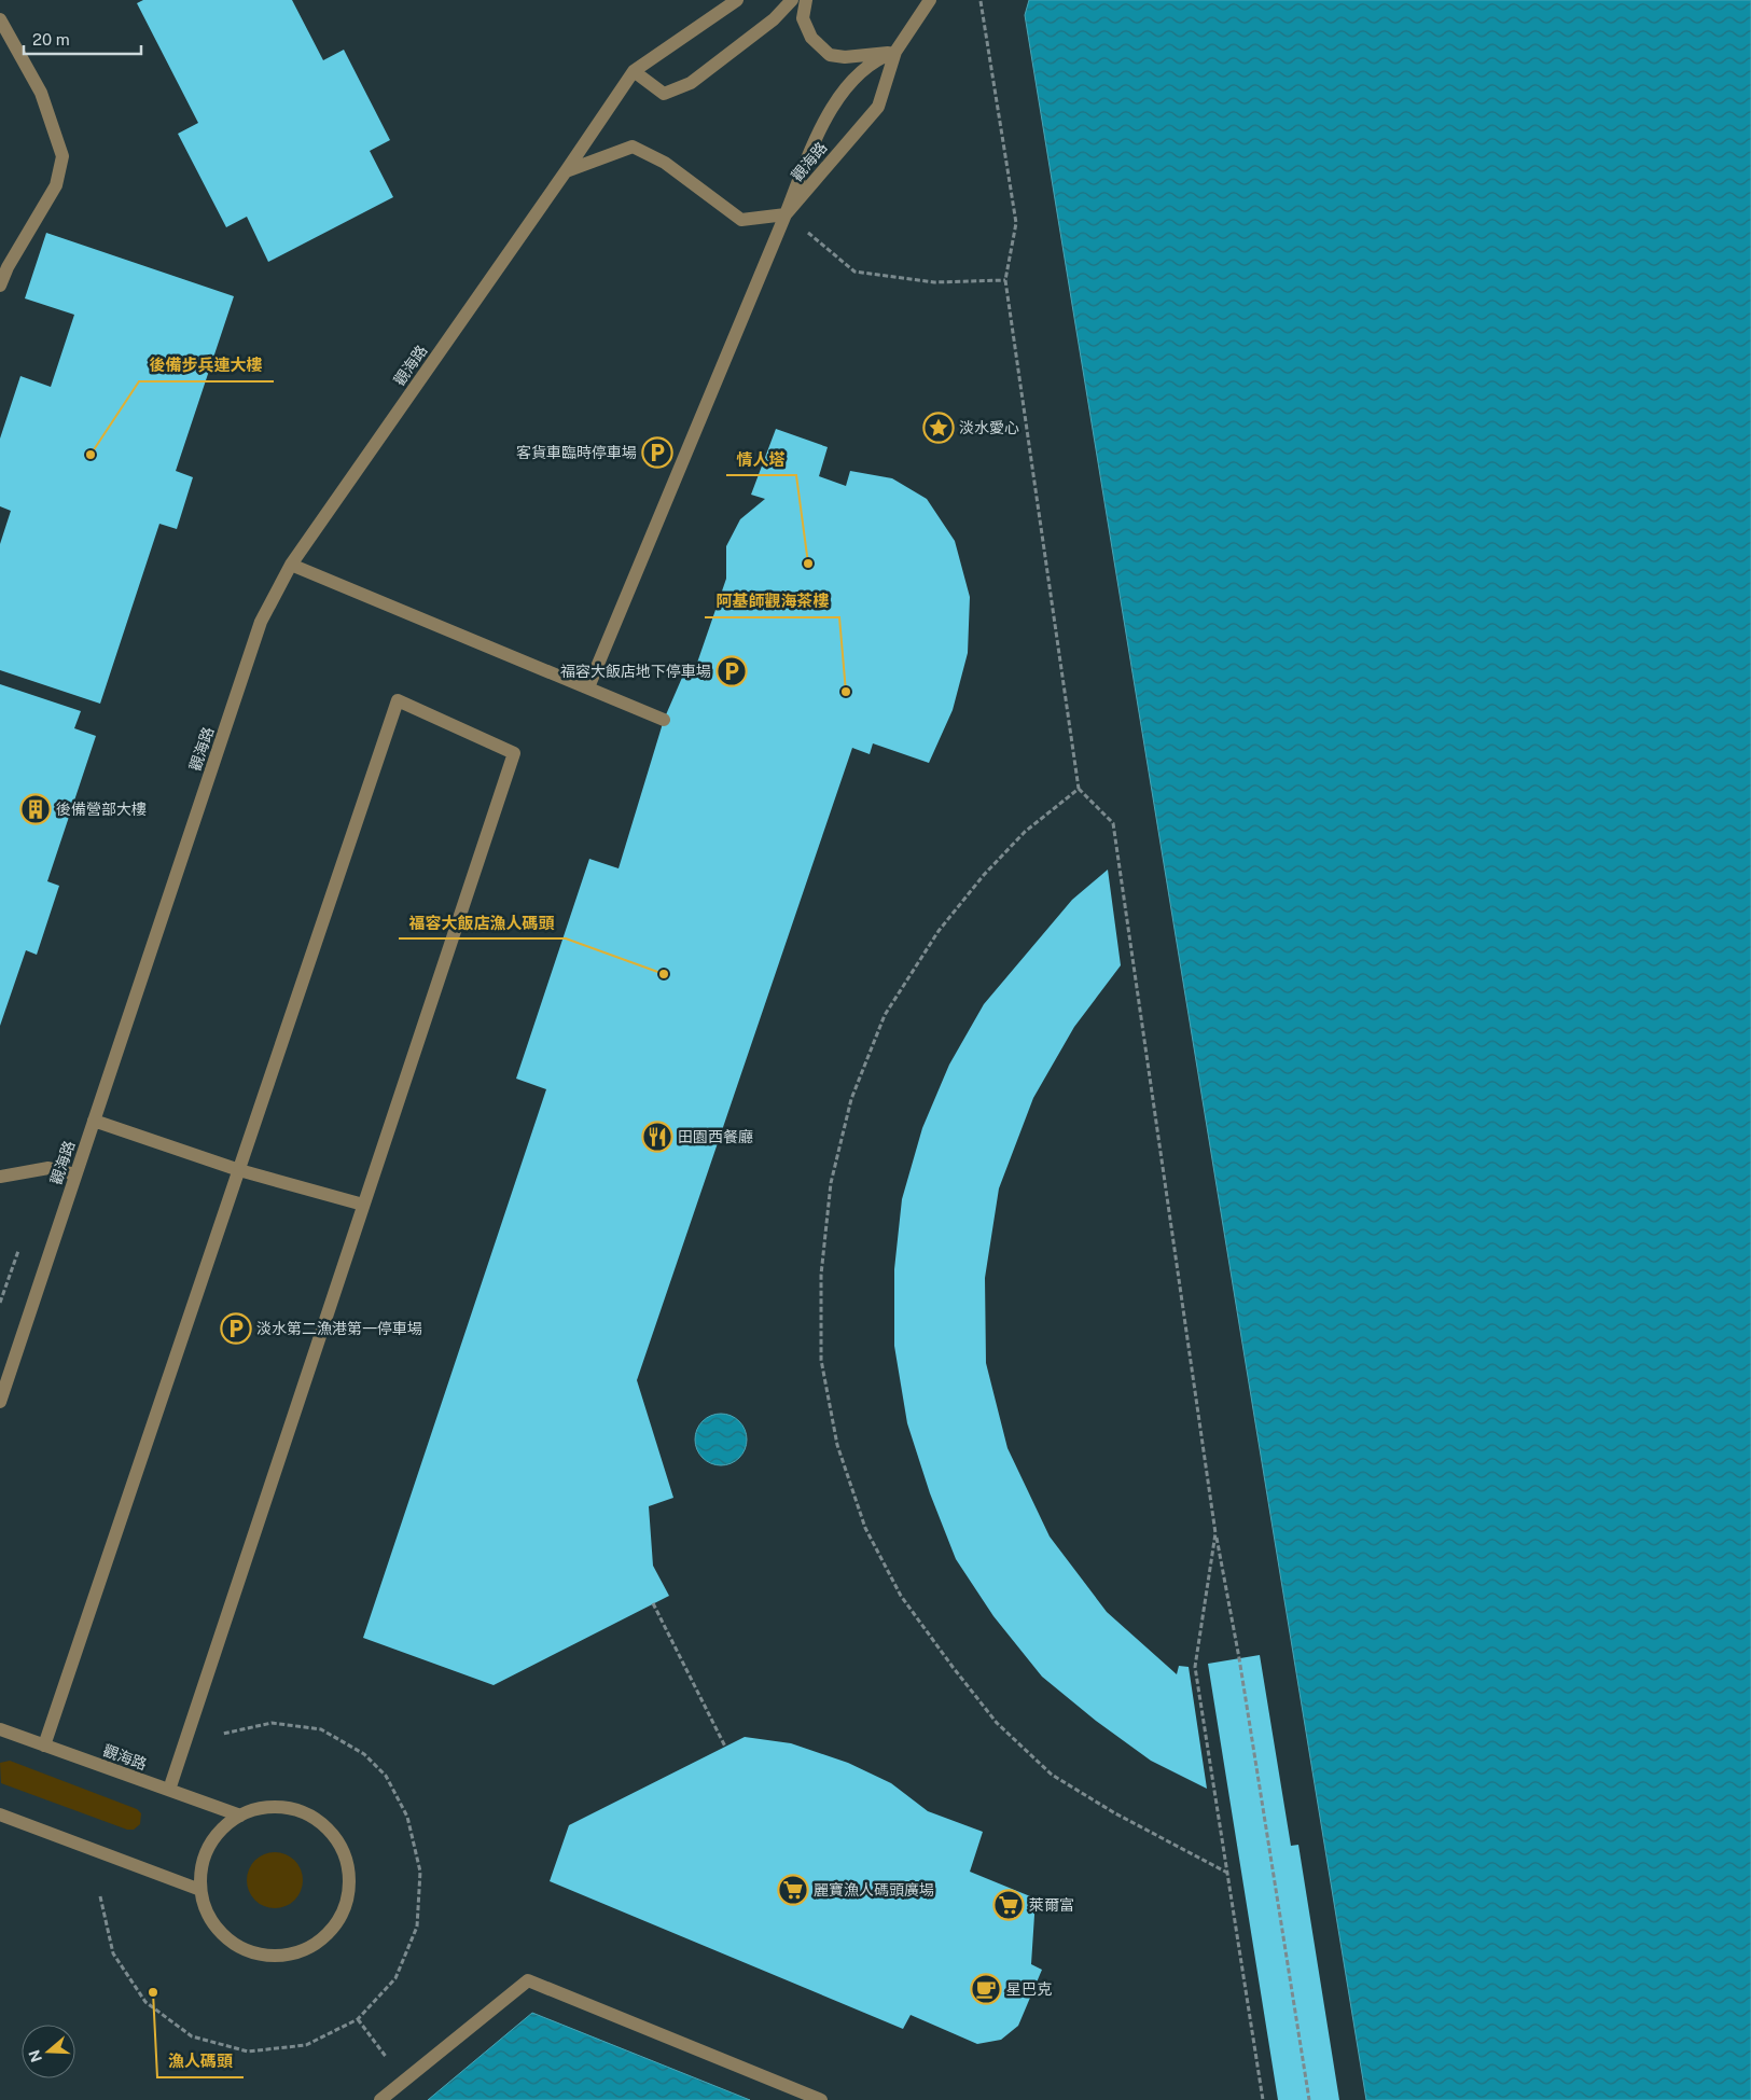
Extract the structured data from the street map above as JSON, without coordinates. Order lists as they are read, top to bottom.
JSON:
{
  "streets": {
    "street": ["觀海路"]
  },
  "places": {
    "place": ["淡水愛心"],
    "parking": ["客貨車臨時停車場", "福容大飯店地下停車場", "淡水第二漁港第一停車場"],
    "other": [
      "後備步兵連大樓",
      "情人塔",
      "阿基師觀海茶樓",
      "福容大飯店漁人碼頭",
      "漁人碼頭"
    ],
    "building": ["後備營部大樓"],
    "restaurant": ["田園西餐廳"],
    "supermarket": ["麗寶漁人碼頭廣場", "萊爾富"],
    "cafe": ["星巴克"]
  },
  "scale_bar": "20 m",
  "north": "left"
}
